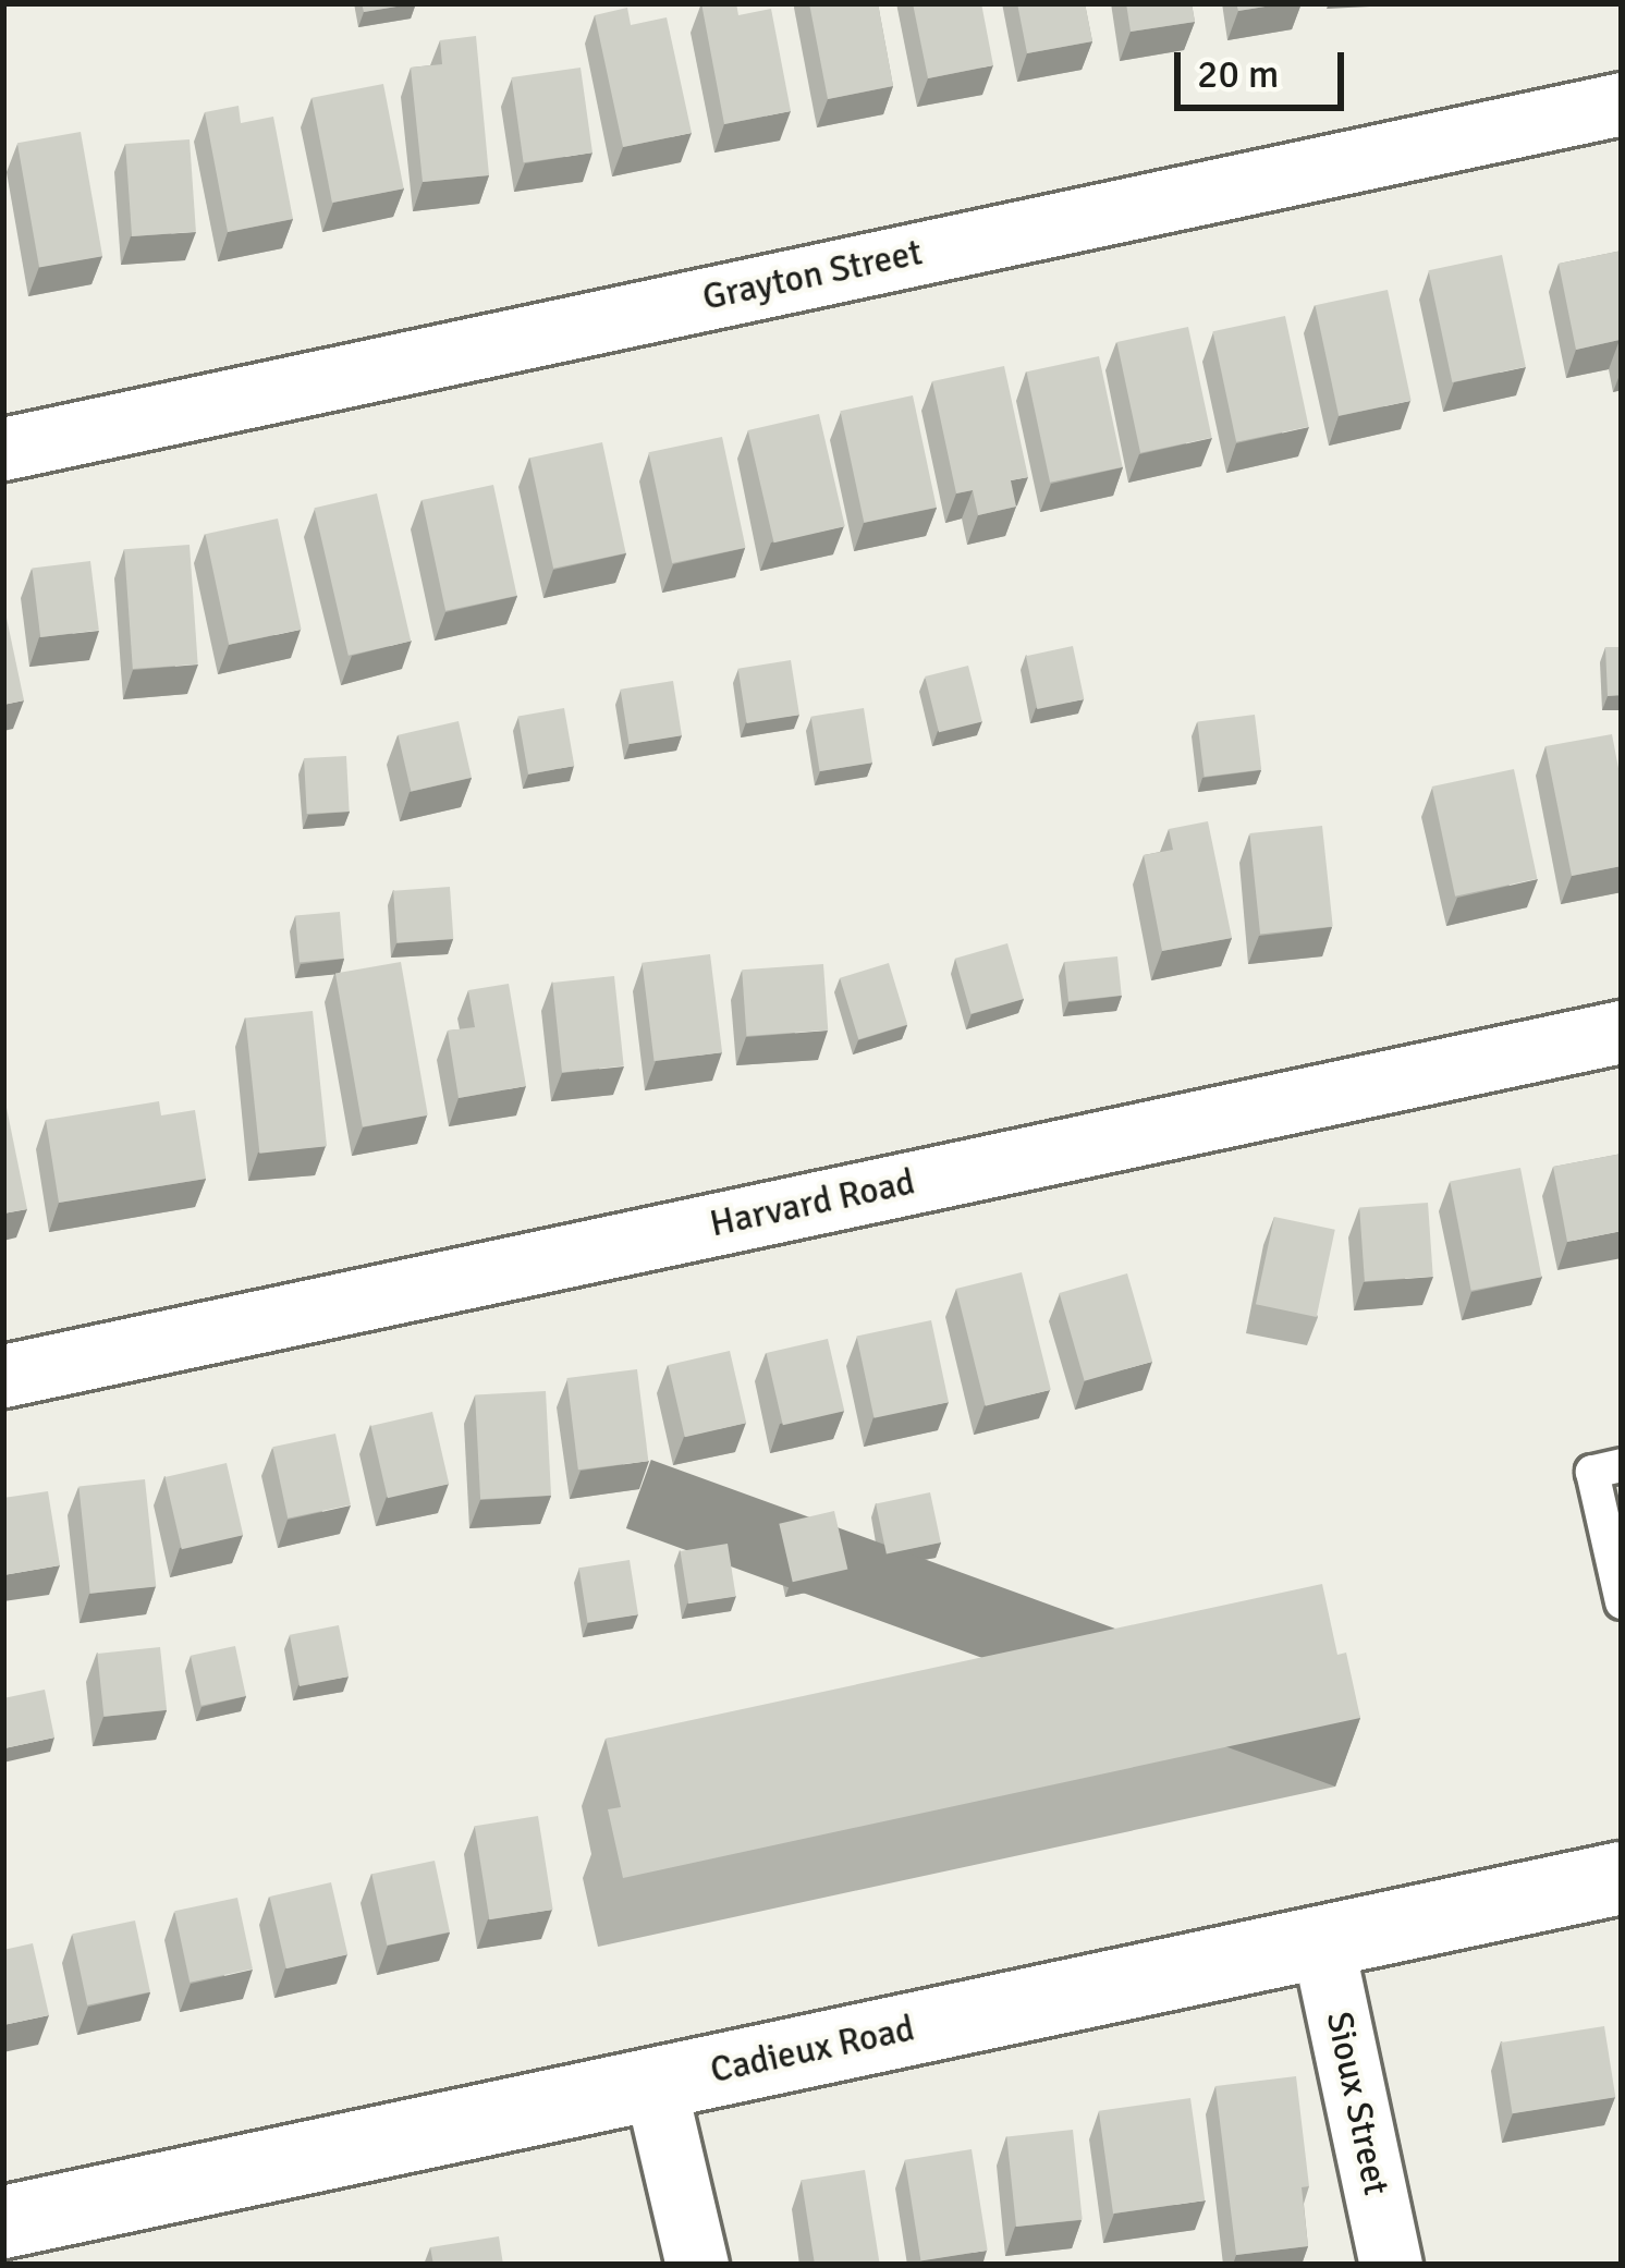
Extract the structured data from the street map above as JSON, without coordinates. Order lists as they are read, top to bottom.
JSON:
{
  "streets": {
    "street": [
      "Grayton Street",
      "Harvard Road",
      "Cadieux Road",
      "Sioux Street"
    ]
  },
  "crossings": [
    ["Cadieux Road", "Sioux Street"]
  ],
  "scale_bar": "20 m"
}
